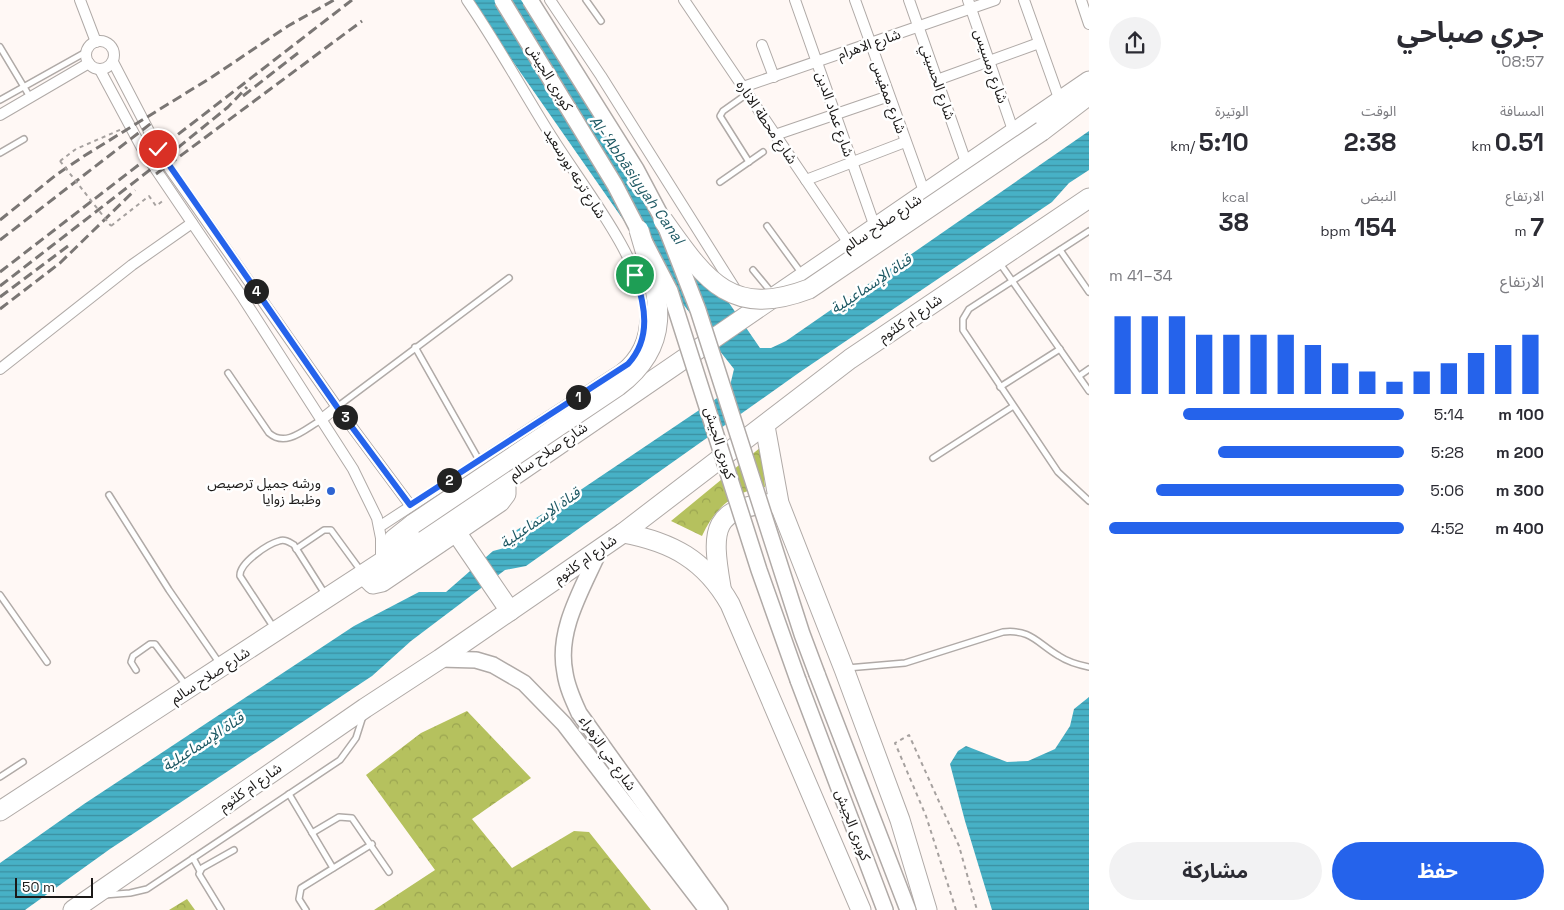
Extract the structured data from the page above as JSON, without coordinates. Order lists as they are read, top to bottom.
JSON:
{
  "streets": {
    "highway": ["شارع صلاح سالم", "شارع ام كلثوم"],
    "main road": ["كوبرى الجيش", "شارع حي الزهراء"],
    "street": [
      "شارع الاهرام",
      "شارع رمسيس",
      "شارع الحسيني",
      "شارع ممفيس",
      "شارع عماد الدين",
      "شارع محطة الاناره",
      "شارع ترعه بورسعيد"
    ]
  },
  "crossings": [
    ["شارع الاهرام", "شارع رمسيس"],
    ["شارع الاهرام", "شارع الحسيني"],
    ["شارع الاهرام", "شارع ممفيس"],
    ["شارع الاهرام", "شارع عماد الدين"],
    ["شارع الاهرام", "شارع محطة الاناره"],
    ["شارع رمسيس", "شارع صلاح سالم"],
    ["شارع الحسيني", "شارع صلاح سالم"],
    ["شارع ممفيس", "شارع صلاح سالم"],
    ["شارع عماد الدين", "شارع صلاح سالم"],
    ["شارع محطة الاناره", "شارع صلاح سالم"],
    ["شارع ام كلثوم", "شارع حي الزهراء"]
  ],
  "water": ["Al-ʿAbbāsiyyah Canal", "قناة الإسماعيلية"],
  "places": ["ورشه جميل ترصيص وظبط زوايا"],
  "scale_bar": "50 m",
  "page": {
    "heading": ["جري صباحي", "08:57"],
    "stats": [
      ["المسافة", "0.51 km"],
      ["الوقت", "2:38"],
      ["الوتيرة", "5:10 /km"],
      ["الارتفاع", "7 m"],
      ["النبض", "154 bpm"],
      ["kcal", "38"]
    ],
    "chart": ["الارتفاع", "34–41 m"],
    "pins": [
      "4",
      "1",
      "3",
      "2"
    ],
    "list": [
      {
        "name": "100 m",
        "note": "5:14"
      },
      {
        "name": "200 m",
        "note": "5:28"
      },
      {
        "name": "300 m",
        "note": "5:06"
      },
      {
        "name": "400 m",
        "note": "4:52"
      }
    ],
    "buttons": ["حفظ", "مشاركة"],
    "scale": "50 m"
  }
}
